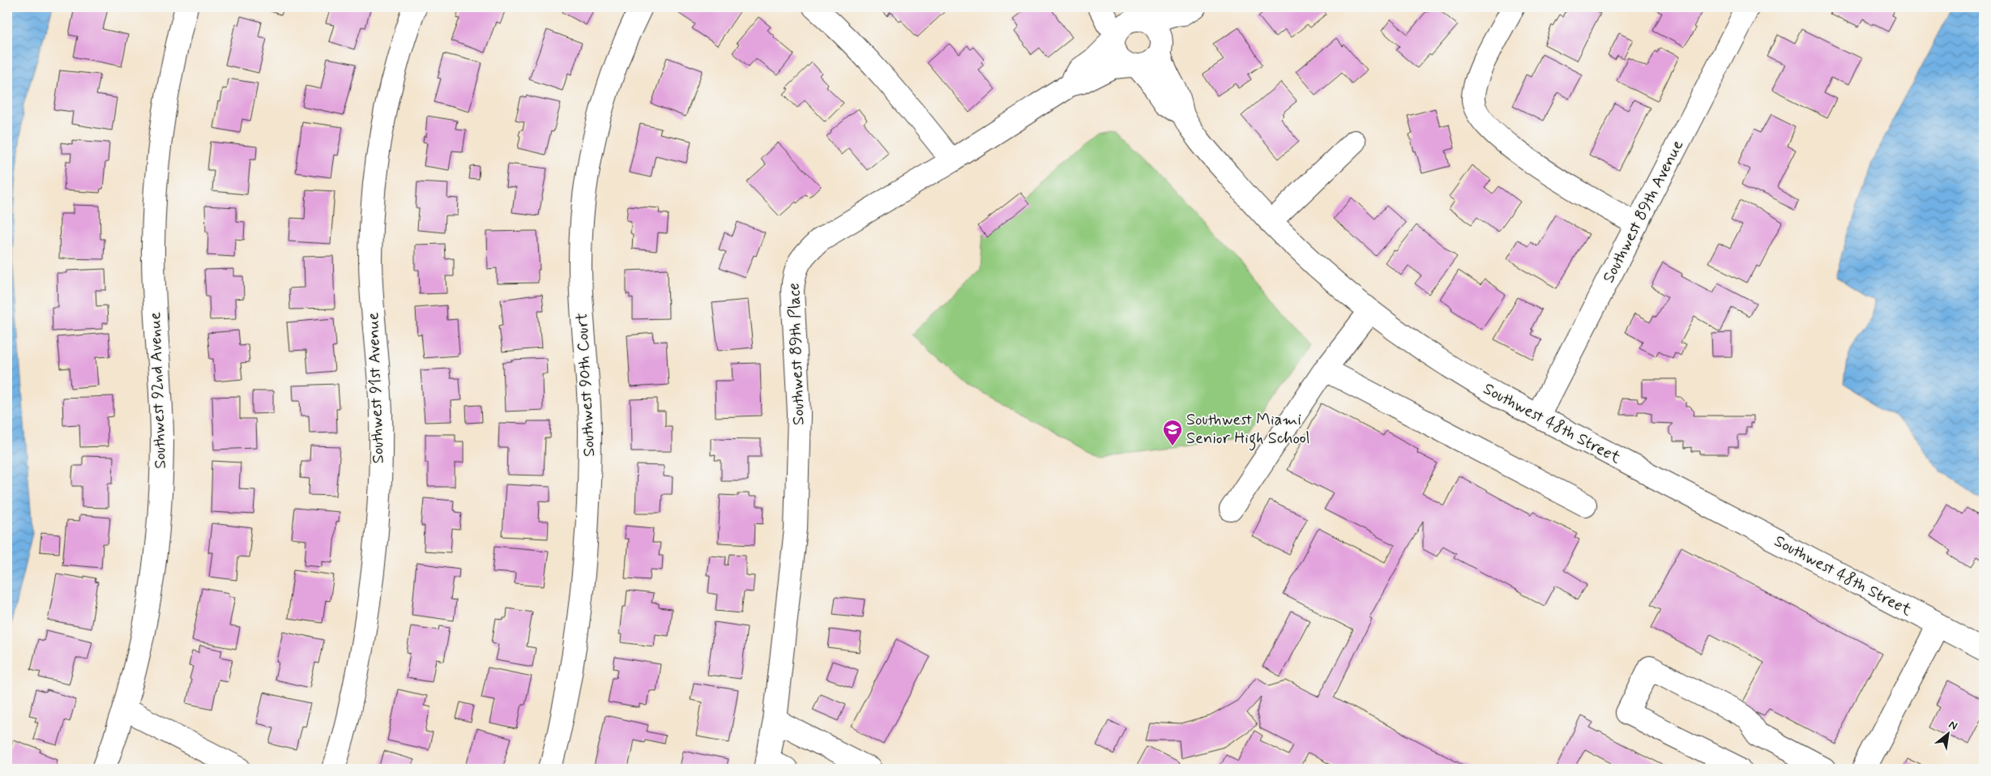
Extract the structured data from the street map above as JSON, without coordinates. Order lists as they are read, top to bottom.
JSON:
{
  "streets": {
    "street": [
      "Southwest 89th Avenue",
      "Southwest 89th Place",
      "Southwest 90th Court",
      "Southwest 91st Avenue",
      "Southwest 92nd Avenue",
      "Southwest 48th Street"
    ]
  },
  "crossings": [
    ["Southwest 89th Avenue", "Southwest 48th Street"],
    ["Southwest 89th Place", "Southwest 48th Street"]
  ],
  "places": {
    "school or university": ["Southwest Miami Senior High School"]
  },
  "north": "top right"
}
